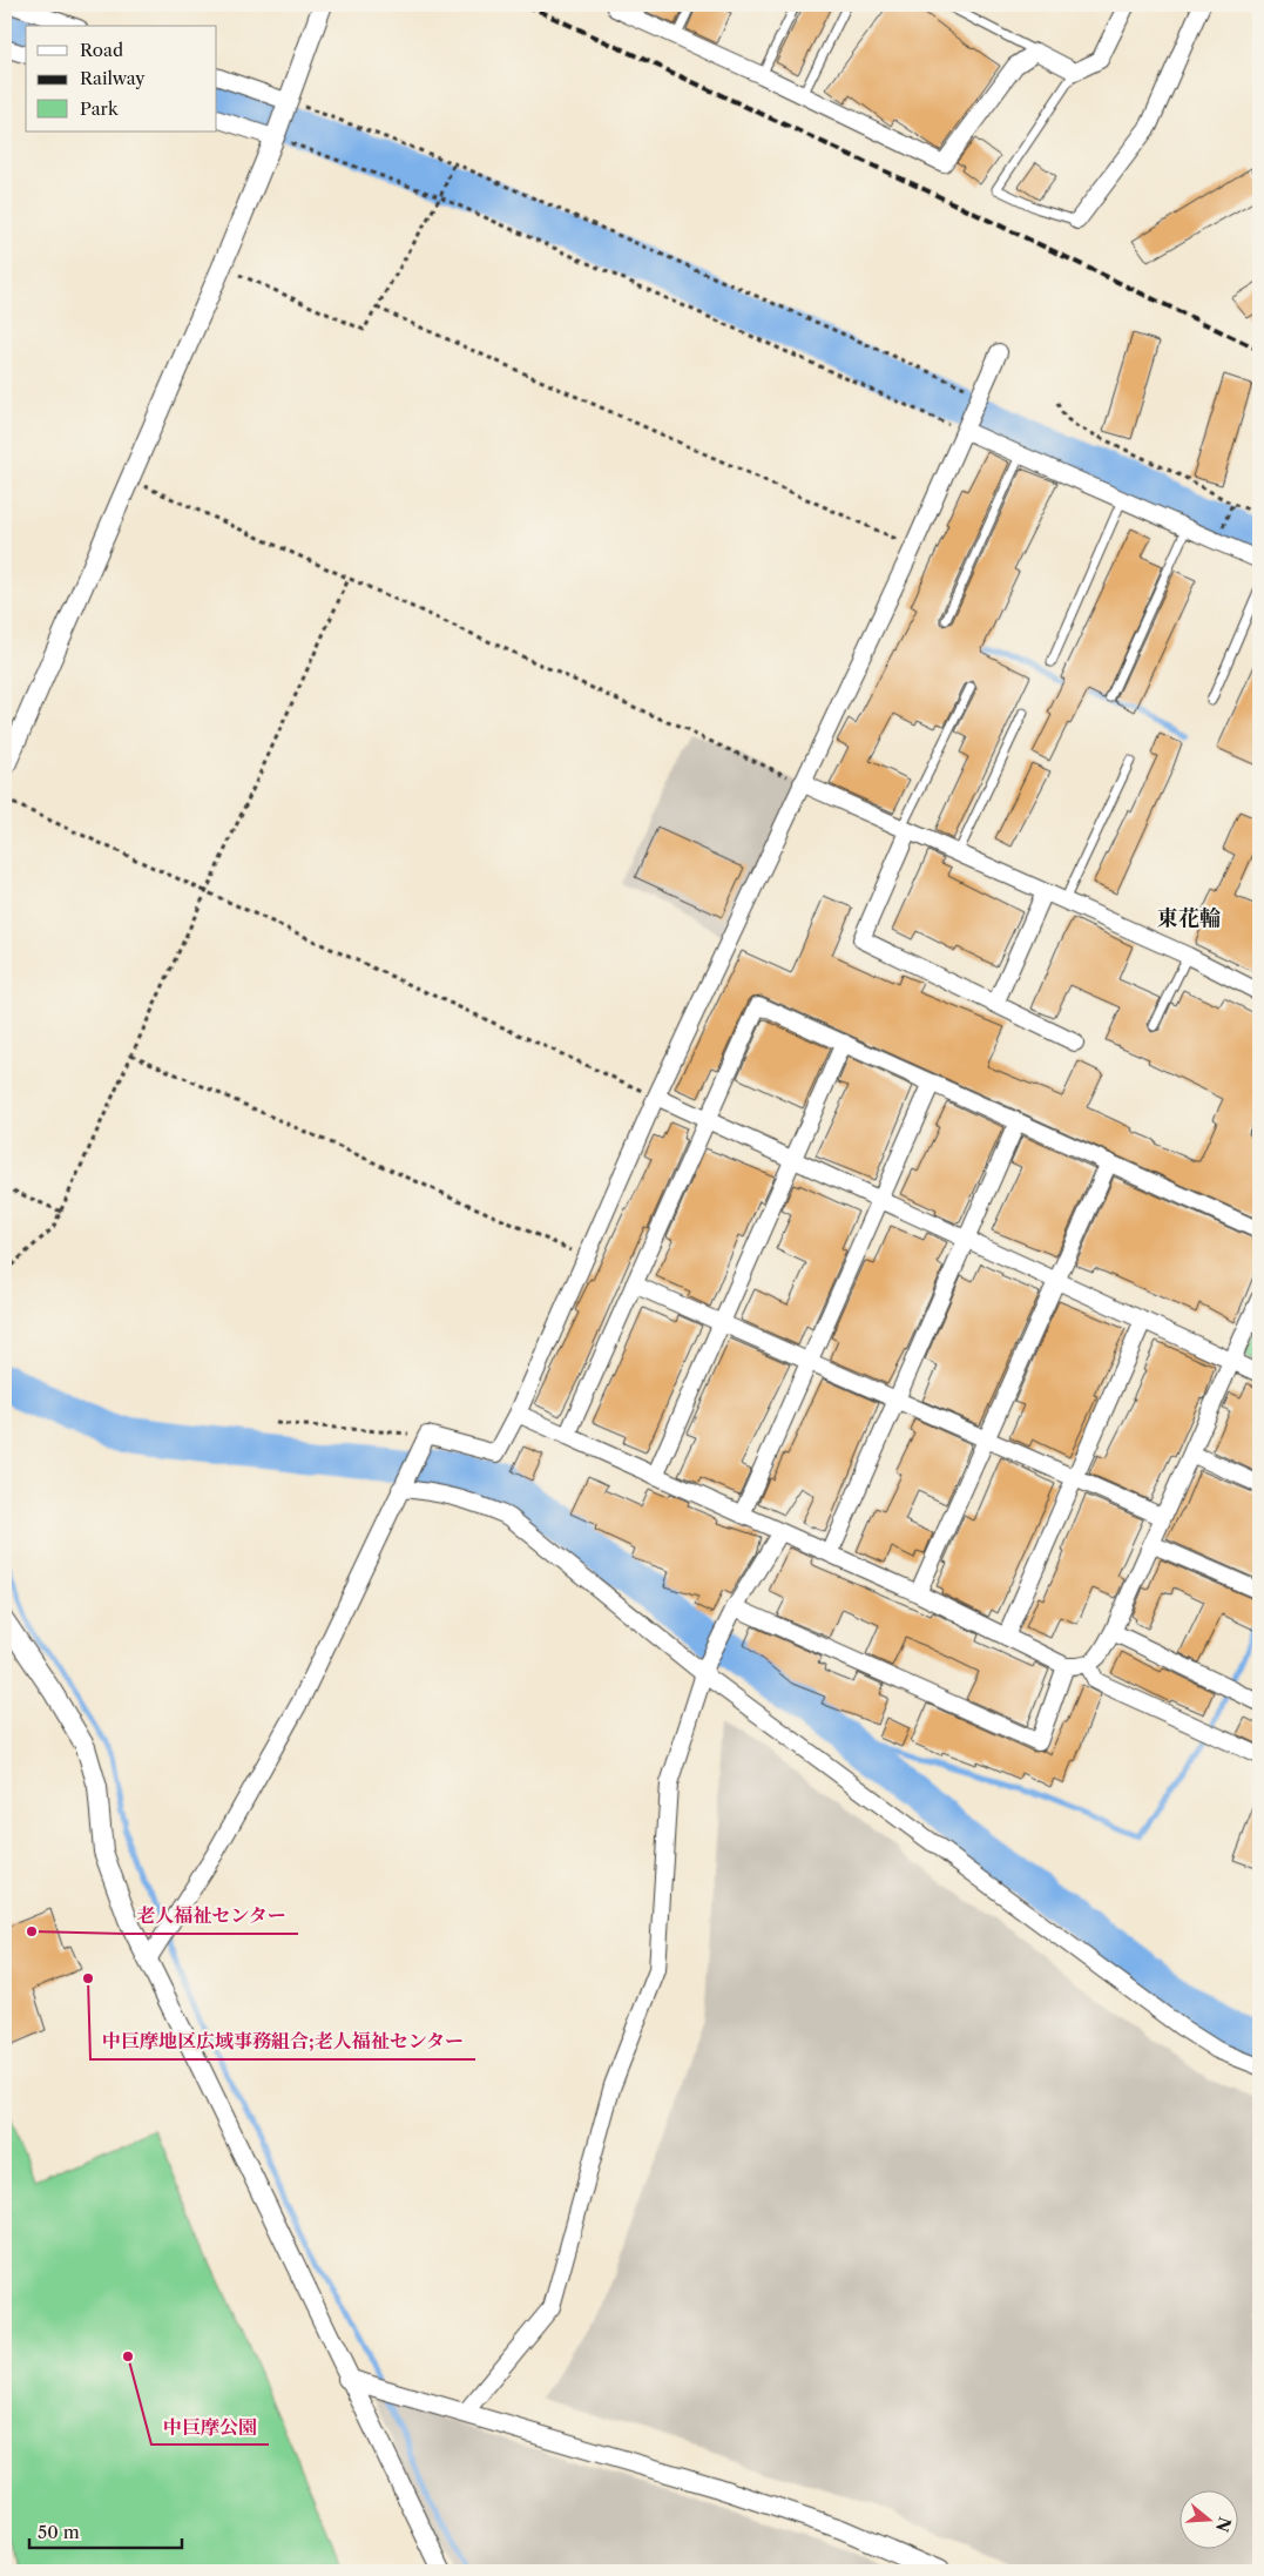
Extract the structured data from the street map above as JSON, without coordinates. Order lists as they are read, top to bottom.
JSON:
{
  "districts": ["東花輪"],
  "places": ["老人福祉センター", "中巨摩地区広域事務組合;老人福祉センター", "中巨摩公園"],
  "legend": ["Road", "Railway", "Park"],
  "scale_bar": "50 m",
  "north": "right"
}
